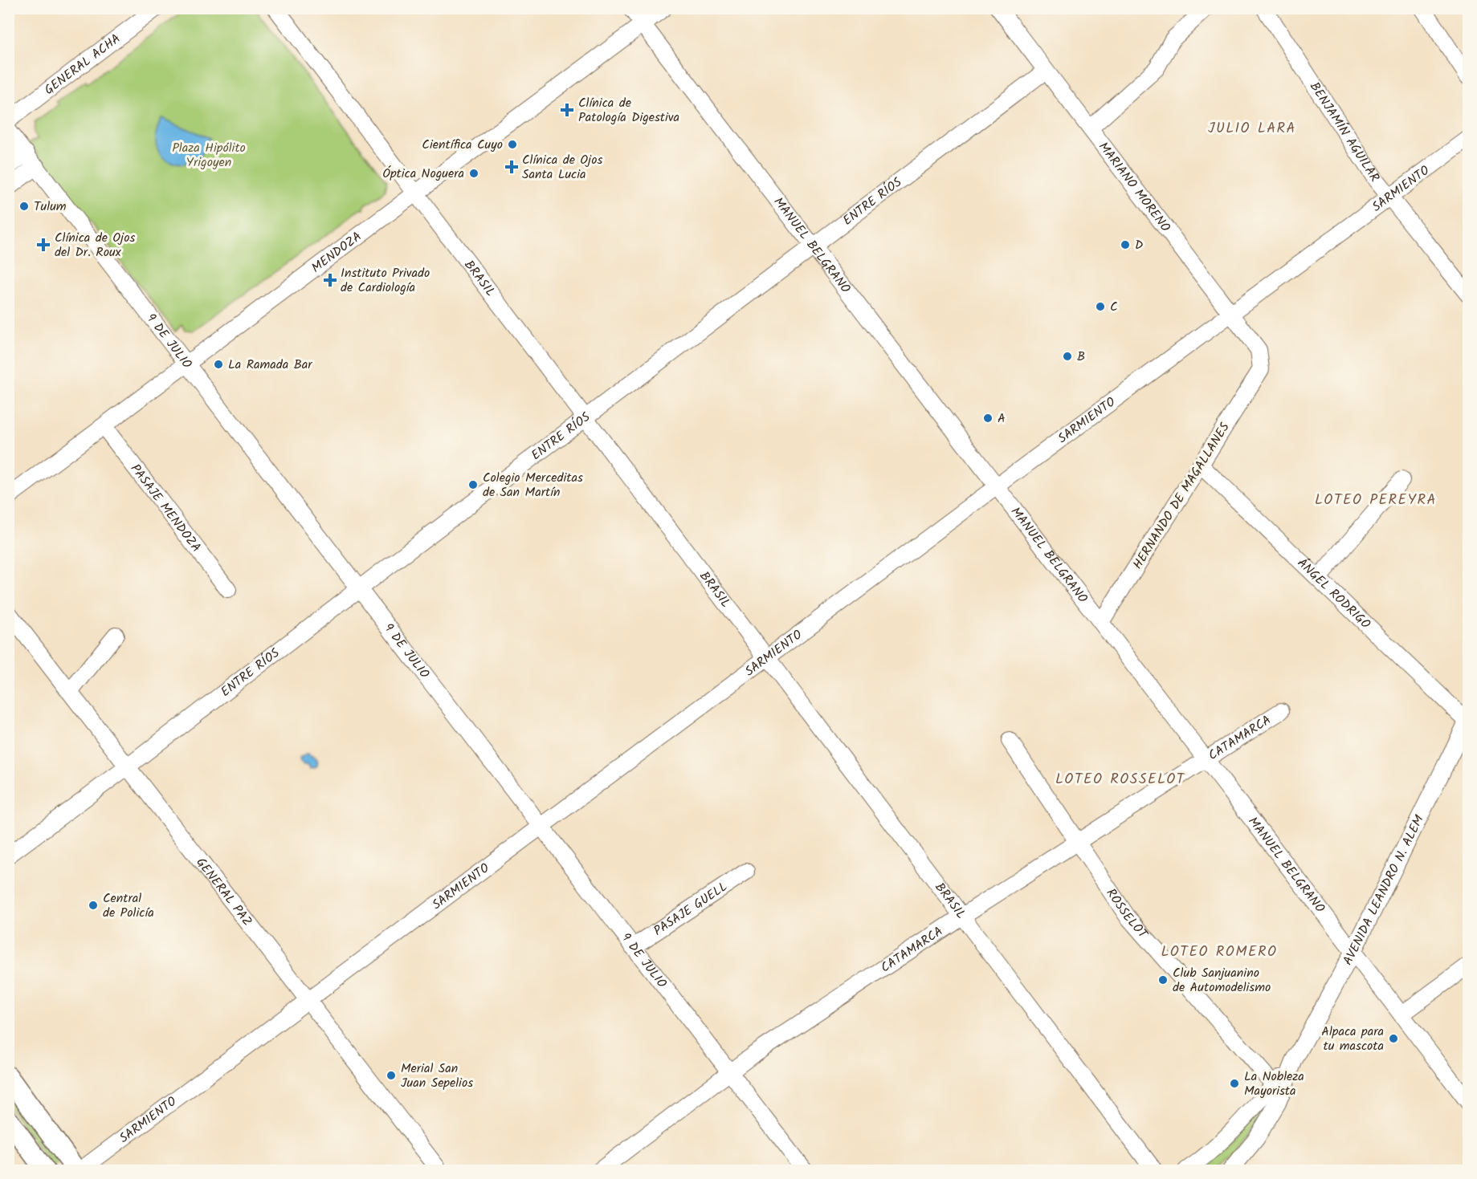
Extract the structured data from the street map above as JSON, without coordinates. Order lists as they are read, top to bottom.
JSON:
{
  "streets": {
    "street": [
      "GENERAL ACHA",
      "BENJAMÍN AGUILAR",
      "MARIANO MORENO",
      "SARMIENTO",
      "ENTRE RÍOS",
      "MANUEL BELGRANO",
      "MENDOZA",
      "BRASIL",
      "9 DE JULIO",
      "HERNANDO DE MAGALLANES",
      "PASAJE MENDOZA",
      "ÁNGEL RODRIGO",
      "CATAMARCA",
      "AVENIDA LEANDRO N. ALEM",
      "GENERAL PAZ",
      "PASAJE GUELL",
      "ROSSELOT"
    ]
  },
  "crossings": [
    ["BENJAMÍN AGUILAR", "SARMIENTO"],
    ["MARIANO MORENO", "SARMIENTO"],
    ["MARIANO MORENO", "ENTRE RÍOS"],
    ["MARIANO MORENO", "HERNANDO DE MAGALLANES"],
    ["SARMIENTO", "MANUEL BELGRANO"],
    ["SARMIENTO", "BRASIL"],
    ["SARMIENTO", "9 DE JULIO"],
    ["SARMIENTO", "GENERAL PAZ"],
    ["ENTRE RÍOS", "MANUEL BELGRANO"],
    ["ENTRE RÍOS", "BRASIL"],
    ["ENTRE RÍOS", "9 DE JULIO"],
    ["ENTRE RÍOS", "GENERAL PAZ"],
    ["MANUEL BELGRANO", "MENDOZA"],
    ["MANUEL BELGRANO", "HERNANDO DE MAGALLANES"],
    ["MANUEL BELGRANO", "CATAMARCA"],
    ["MANUEL BELGRANO", "AVENIDA LEANDRO N. ALEM"],
    ["MENDOZA", "BRASIL"],
    ["MENDOZA", "9 DE JULIO"],
    ["MENDOZA", "PASAJE MENDOZA"],
    ["BRASIL", "CATAMARCA"],
    ["9 DE JULIO", "CATAMARCA"],
    ["9 DE JULIO", "PASAJE GUELL"],
    ["HERNANDO DE MAGALLANES", "ÁNGEL RODRIGO"],
    ["ÁNGEL RODRIGO", "AVENIDA LEANDRO N. ALEM"],
    ["CATAMARCA", "ROSSELOT"],
    ["AVENIDA LEANDRO N. ALEM", "ROSSELOT"]
  ],
  "districts": [
    "JULIO LARA",
    "LOTEO PEREYRA",
    "LOTEO ROSSELOT",
    "LOTEO ROMERO"
  ],
  "parks": ["Plaza Hipólito Yrigoyen"],
  "places": {
    "health": [
      "Clínica de Patología Digestiva",
      "Clínica de Ojos Santa Lucia",
      "Clínica de Ojos del Dr. Roux",
      "Instituto Privado de Cardiología"
    ],
    "other": [
      "Científica Cuyo",
      "Óptica Noguera",
      "Tulum",
      "D",
      "C",
      "B",
      "La Ramada Bar",
      "A",
      "Colegio Merceditas de San Martín",
      "Central de Policía",
      "Club Sanjuanino de Automodelismo",
      "Alpaca para tu mascota",
      "Merial San Juan Sepelios",
      "La Nobleza Mayorista"
    ]
  }
}
